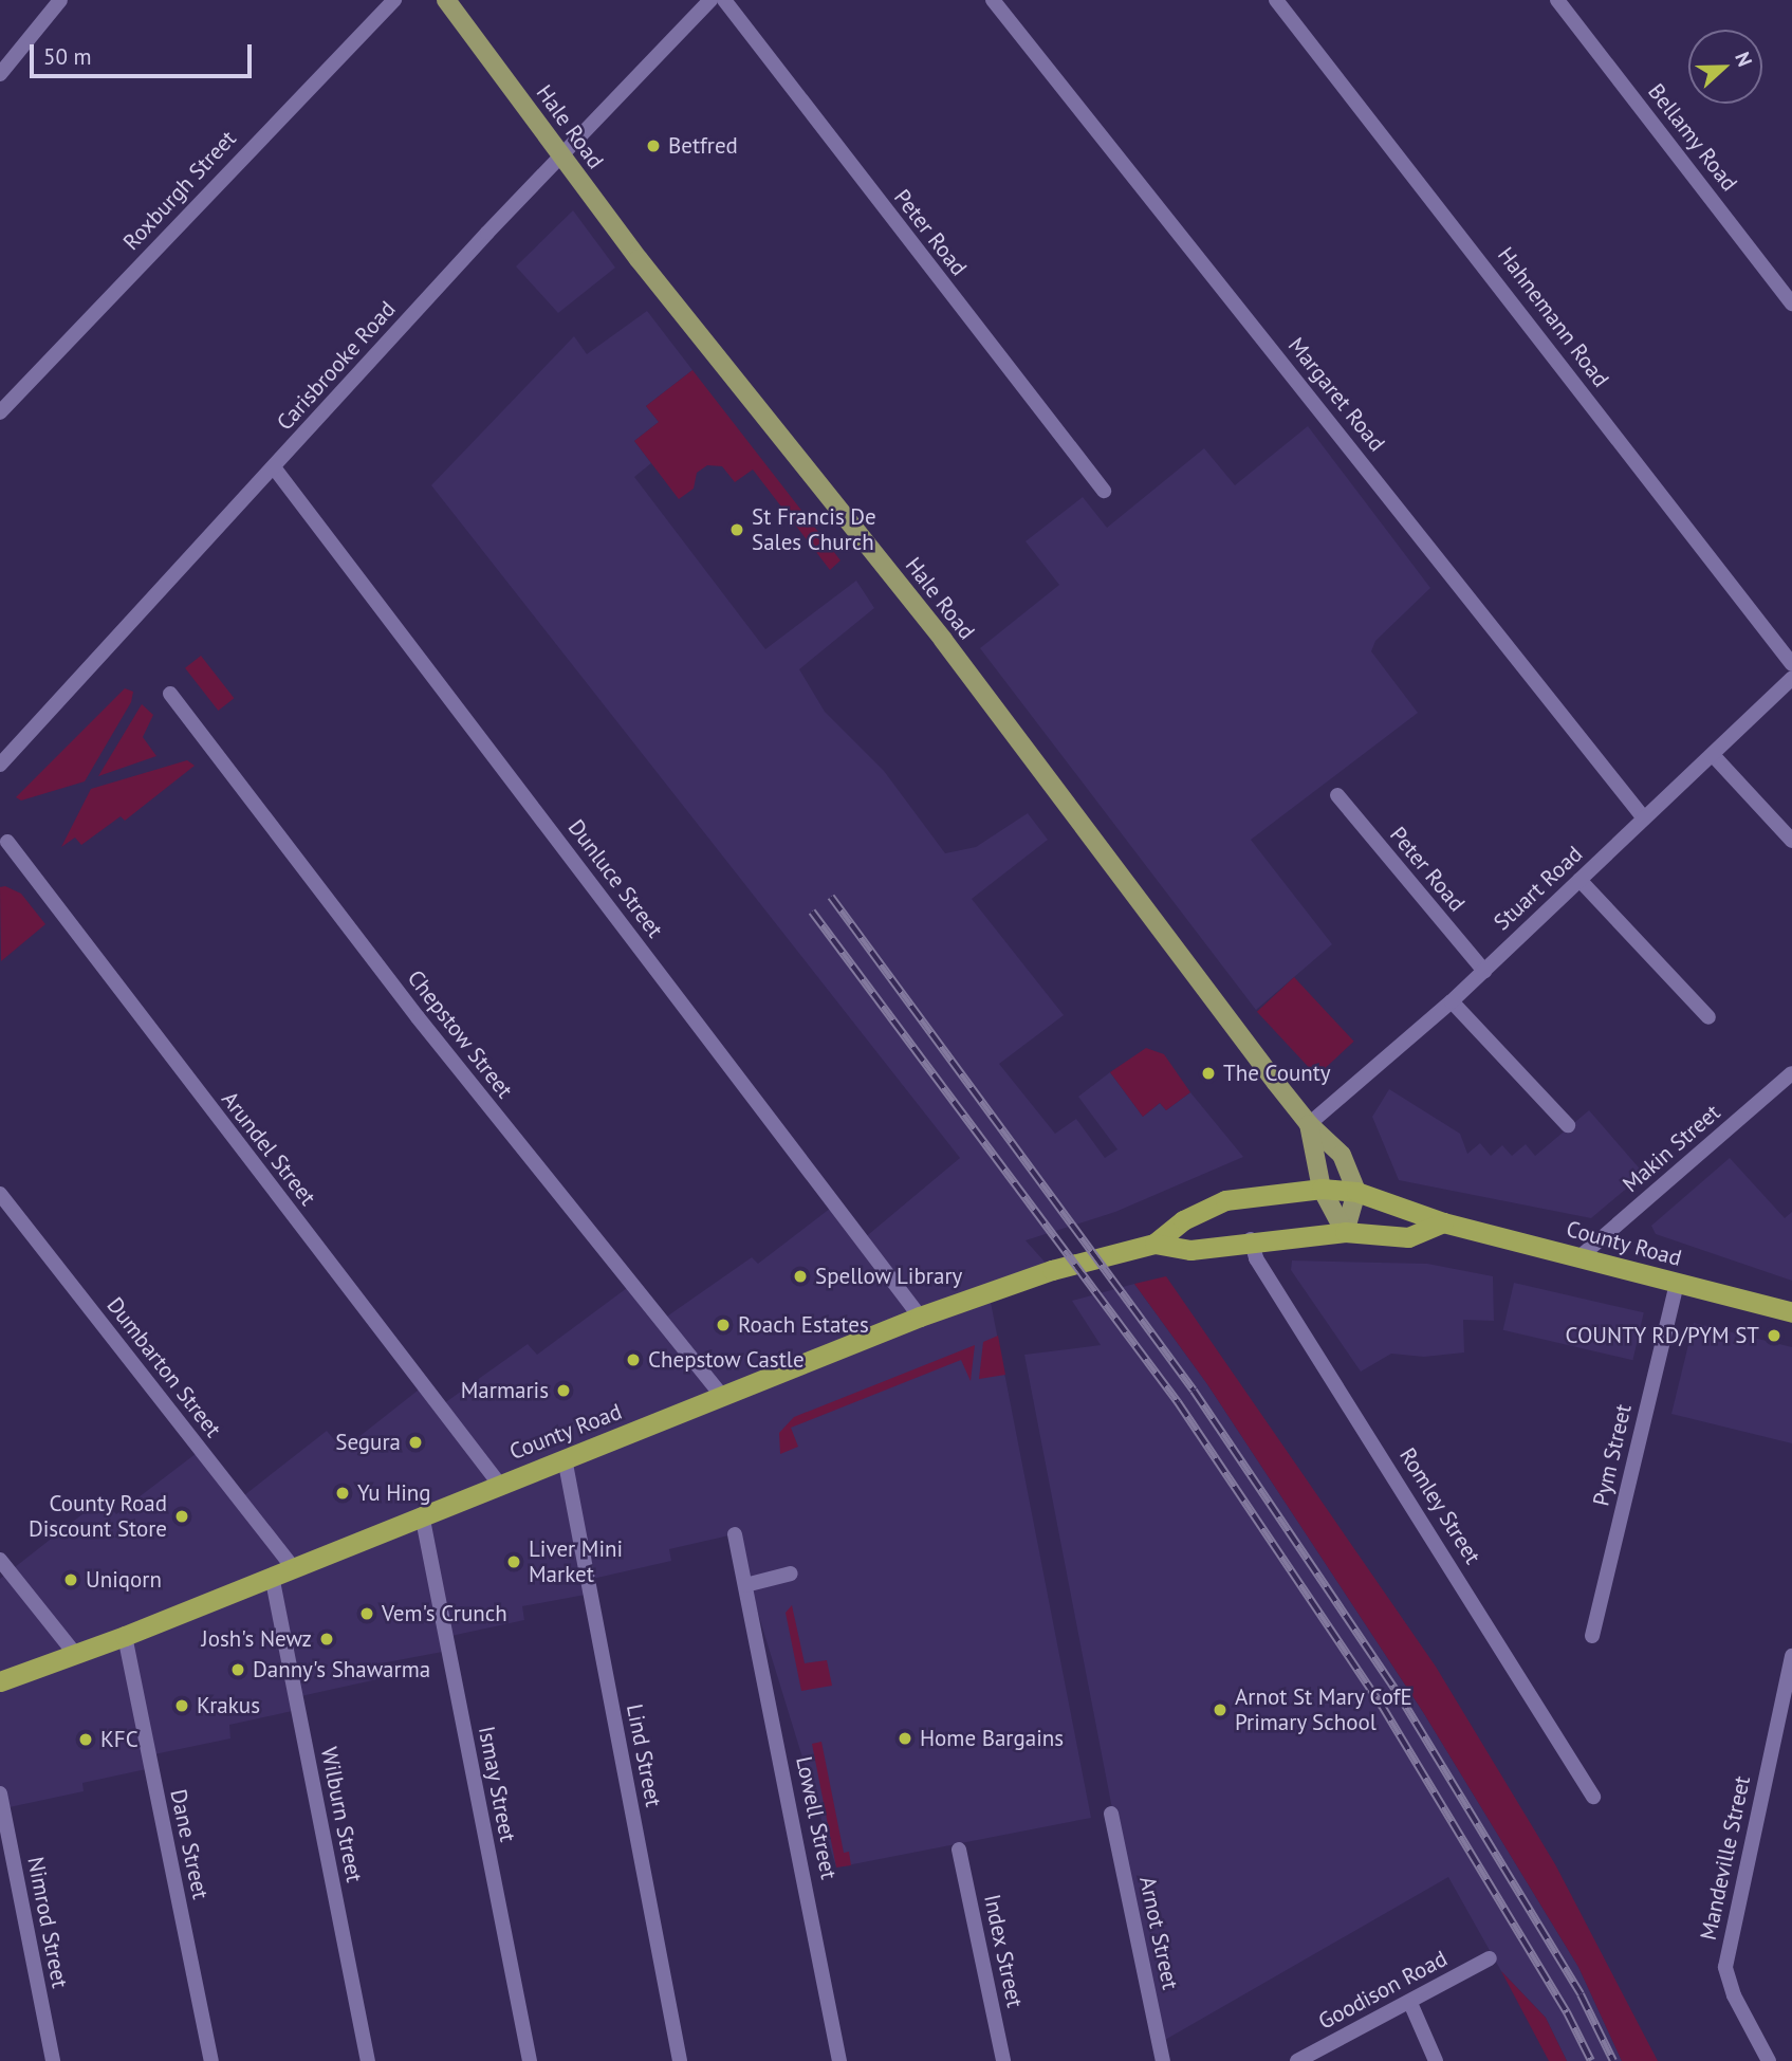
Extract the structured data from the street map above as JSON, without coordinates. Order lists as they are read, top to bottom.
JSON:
{
  "streets": {
    "highway": ["County Road"],
    "main road": ["Hale Road"],
    "street": [
      "Bellamy Road",
      "Roxburgh Street",
      "Peter Road",
      "Hahnemann Road",
      "Carisbrooke Road",
      "Margaret Road",
      "Dunluce Street",
      "Stuart Road",
      "Chepstow Street",
      "Arundel Street",
      "Makin Street",
      "Dumbarton Street",
      "Pym Street",
      "Romley Street",
      "Lind Street",
      "Ismay Street",
      "Wilburn Street",
      "Lowell Street",
      "Dane Street",
      "Mandeville Street",
      "Nimrod Street",
      "Arnot Street",
      "Index Street",
      "Goodison Road"
    ]
  },
  "crossings": [
    ["Hale Road", "Carisbrooke Road"],
    ["Hale Road", "Stuart Road"],
    ["Hale Road", "County Road"],
    ["Peter Road", "Stuart Road"],
    ["Carisbrooke Road", "Dunluce Street"],
    ["Margaret Road", "Stuart Road"],
    ["Dunluce Street", "County Road"],
    ["Chepstow Street", "County Road"],
    ["Arundel Street", "County Road"],
    ["Makin Street", "County Road"],
    ["County Road", "Dumbarton Street"],
    ["County Road", "Pym Street"],
    ["County Road", "Romley Street"],
    ["County Road", "Lind Street"],
    ["County Road", "Ismay Street"],
    ["County Road", "Wilburn Street"],
    ["County Road", "Dane Street"]
  ],
  "places": [
    "Betfred",
    "St Francis De Sales Church",
    "The County",
    "Spellow Library",
    "Roach Estates",
    "COUNTY RD/PYM ST",
    "Chepstow Castle",
    "Marmaris",
    "Segura",
    "Yu Hing",
    "County Road Discount Store",
    "Liver Mini Market",
    "Uniqorn",
    "Vem's Crunch",
    "Josh's Newz",
    "Danny's Shawarma",
    "Krakus",
    "Arnot St Mary CofE Primary School",
    "Home Bargains",
    "KFC"
  ],
  "scale_bar": "50 m",
  "north": "right"
}
